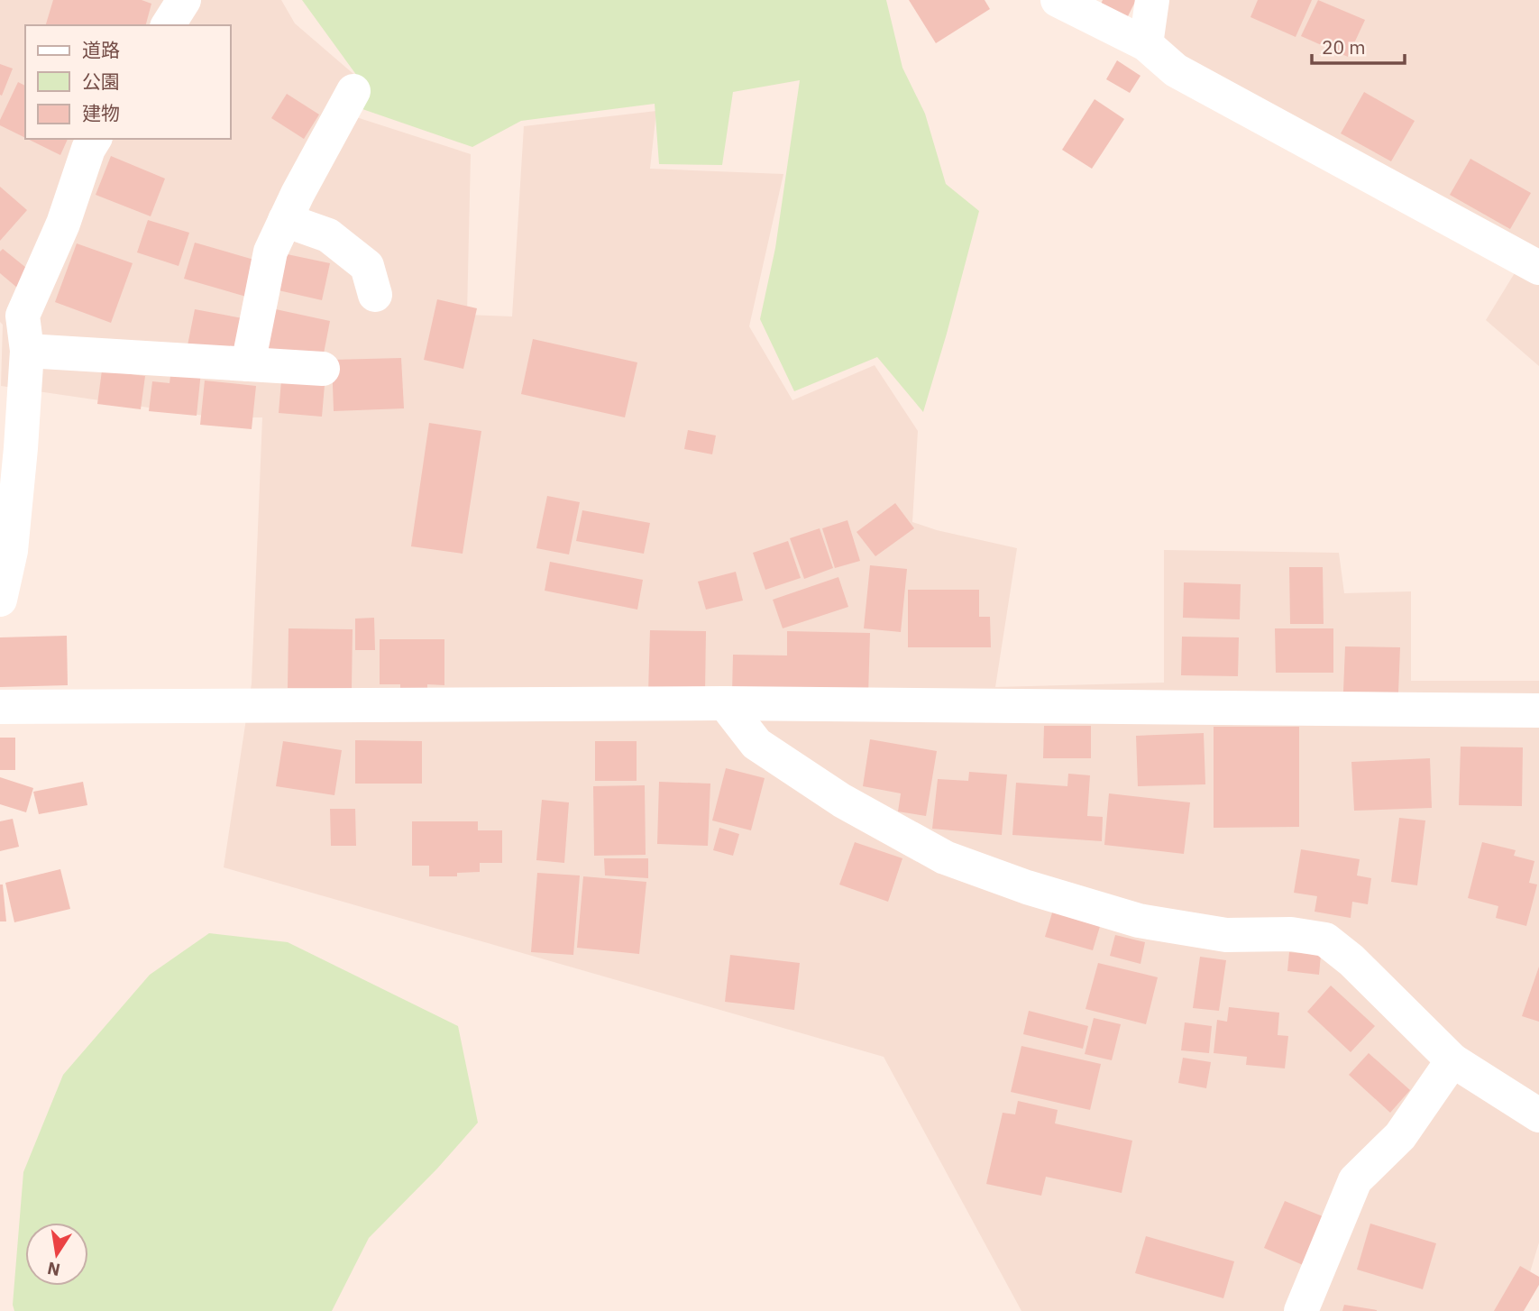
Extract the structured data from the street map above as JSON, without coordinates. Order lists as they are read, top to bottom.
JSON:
{
  "legend": ["道路", "公園", "建物"],
  "scale_bar": "20 m",
  "north": "bottom"
}
